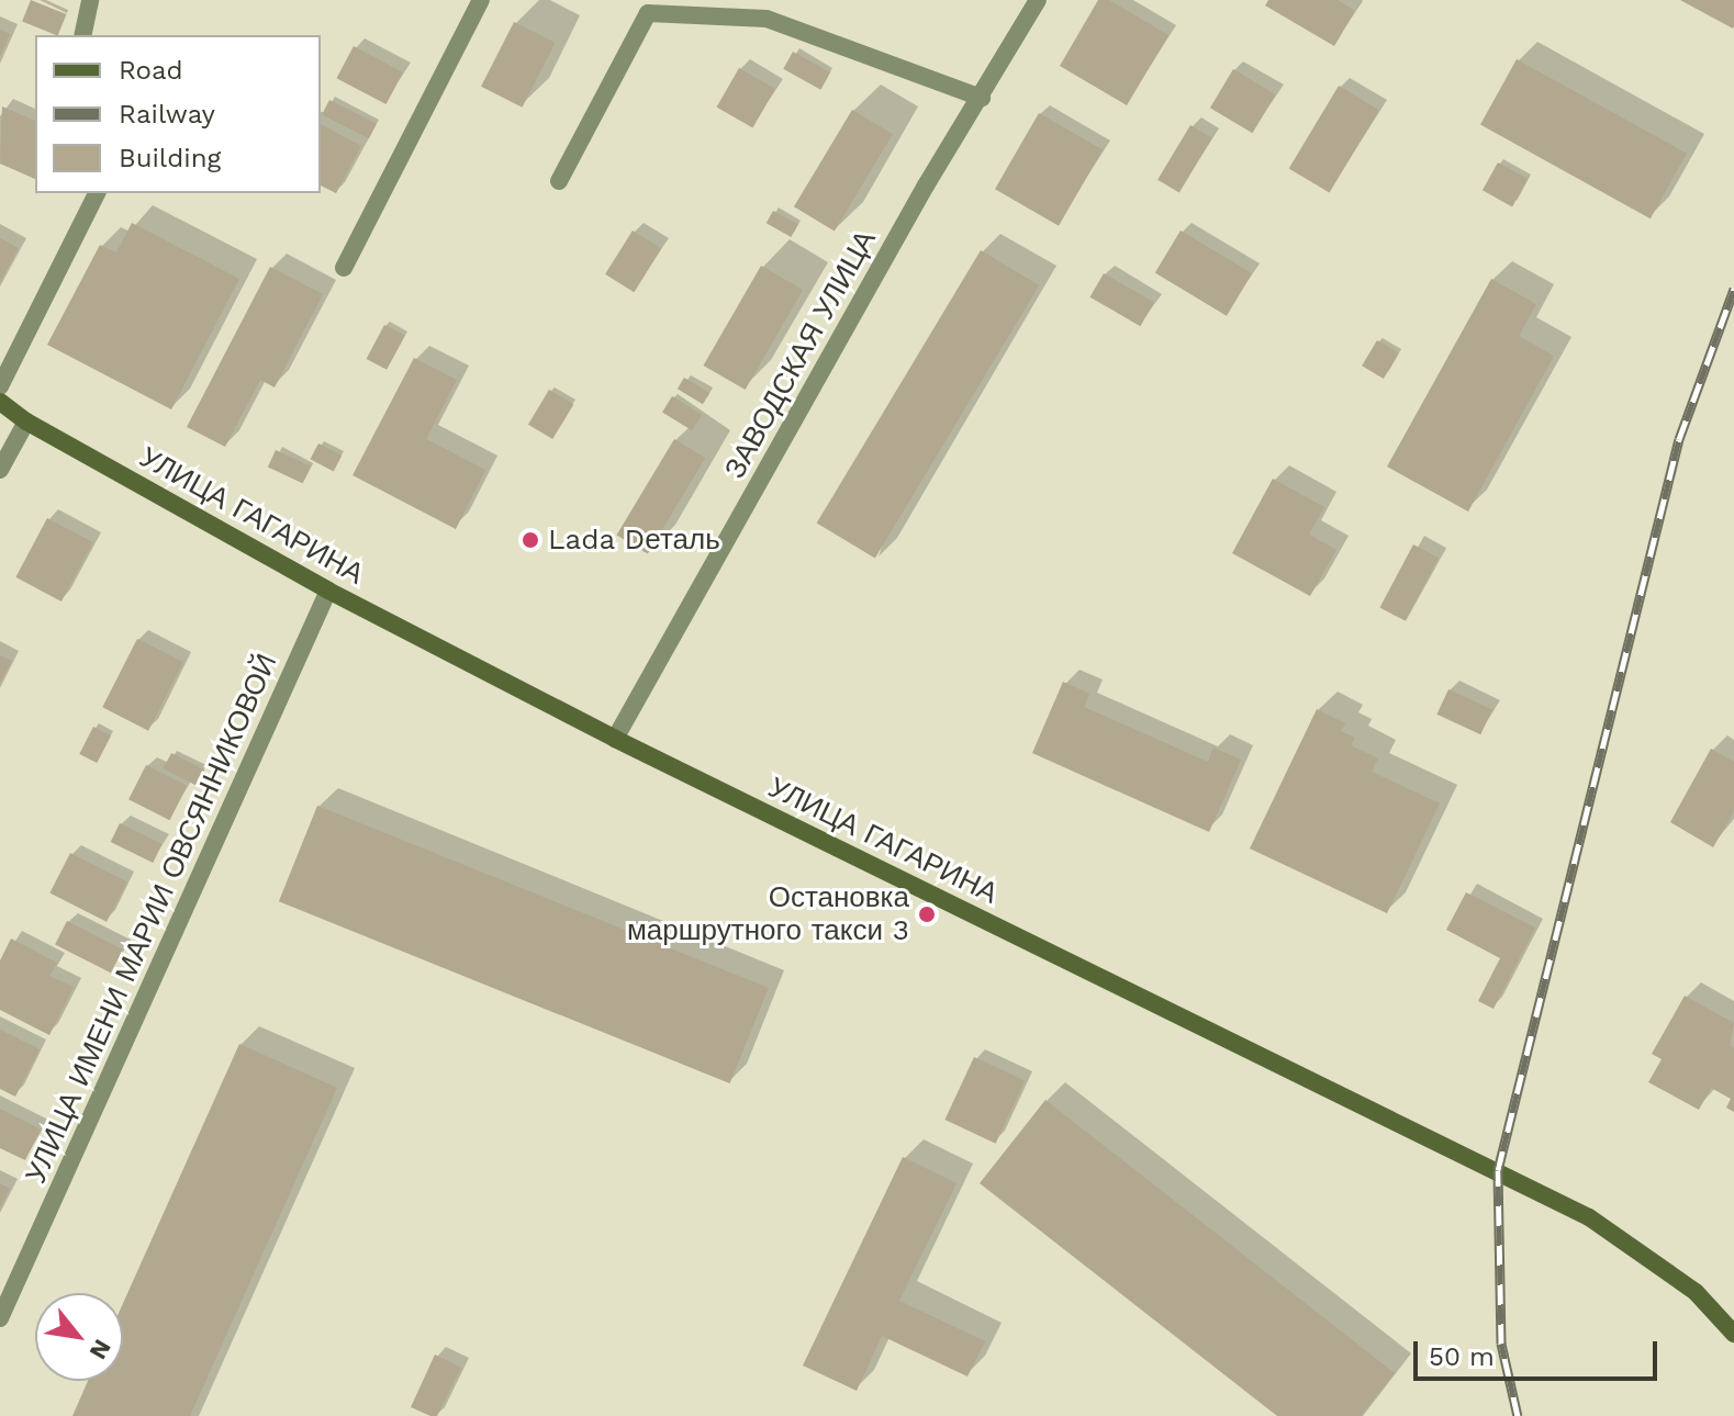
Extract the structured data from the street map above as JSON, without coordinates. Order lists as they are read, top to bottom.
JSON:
{
  "streets": {
    "main road": ["УЛИЦА ГАГАРИНА"],
    "street": ["ЗАВОДСКАЯ УЛИЦА", "УЛИЦА ИМЕНИ МАРИИ ОВСЯННИКОВОЙ"]
  },
  "crossings": [
    ["ЗАВОДСКАЯ УЛИЦА", "УЛИЦА ГАГАРИНА"],
    ["УЛИЦА ГАГАРИНА", "УЛИЦА ИМЕНИ МАРИИ ОВСЯННИКОВОЙ"]
  ],
  "places": ["Lada Dеталь", "Остановка маршрутного такси 3"],
  "legend": ["Road", "Railway", "Building"],
  "scale_bar": "50 m",
  "north": "bottom right"
}
